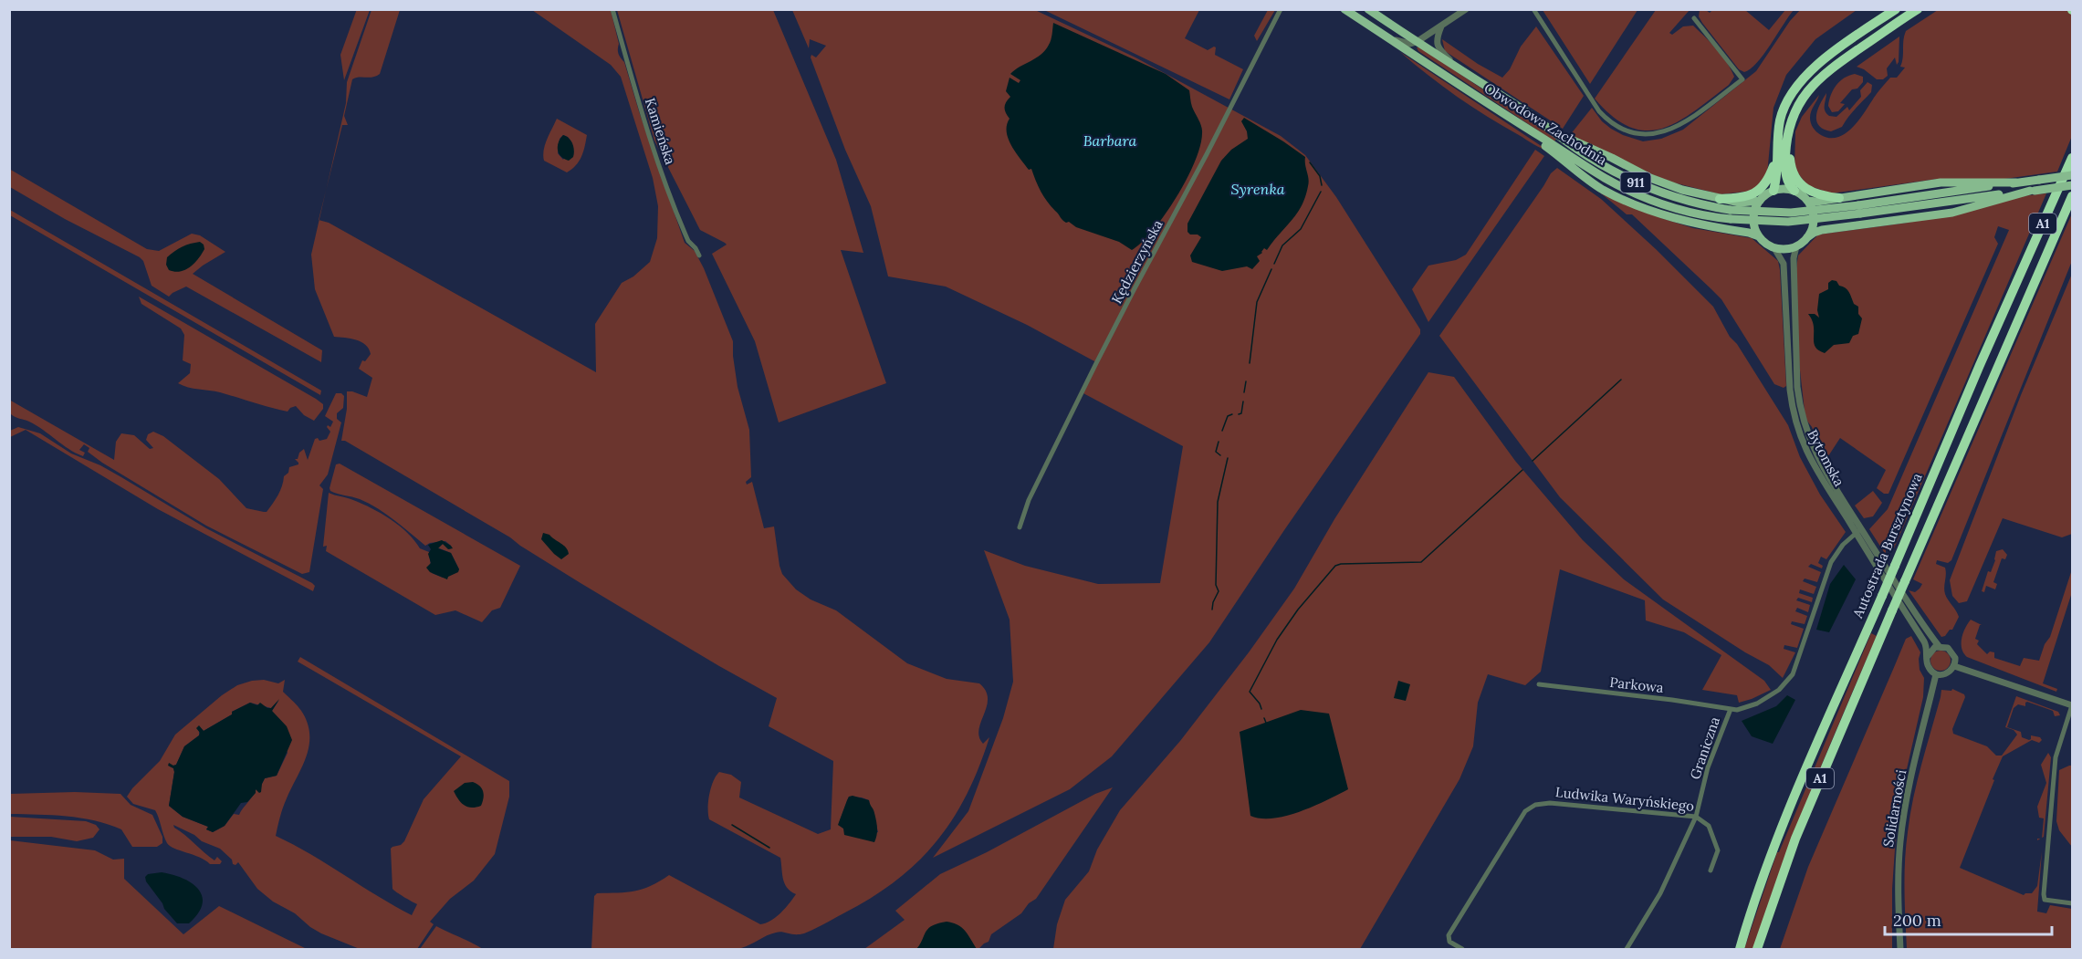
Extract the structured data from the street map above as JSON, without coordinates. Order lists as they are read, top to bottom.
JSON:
{
  "streets": {
    "highway": ["A1", "Autostrada Bursztynowa"],
    "main road": ["Obwodowa Zachodnia", "911"],
    "street": [
      "Kamieńska",
      "Kędzierzyńska",
      "Bytomska",
      "Parkowa",
      "Graniczna",
      "Ludwika Waryńskiego",
      "Solidarności"
    ]
  },
  "crossings": [
    ["Obwodowa Zachodnia", "911"],
    ["Bytomska", "Graniczna"],
    ["Bytomska", "Solidarności"],
    ["Parkowa", "Graniczna"],
    ["Graniczna", "Ludwika Waryńskiego"]
  ],
  "water": ["Barbara", "Syrenka"],
  "scale_bar": "200 m"
}
